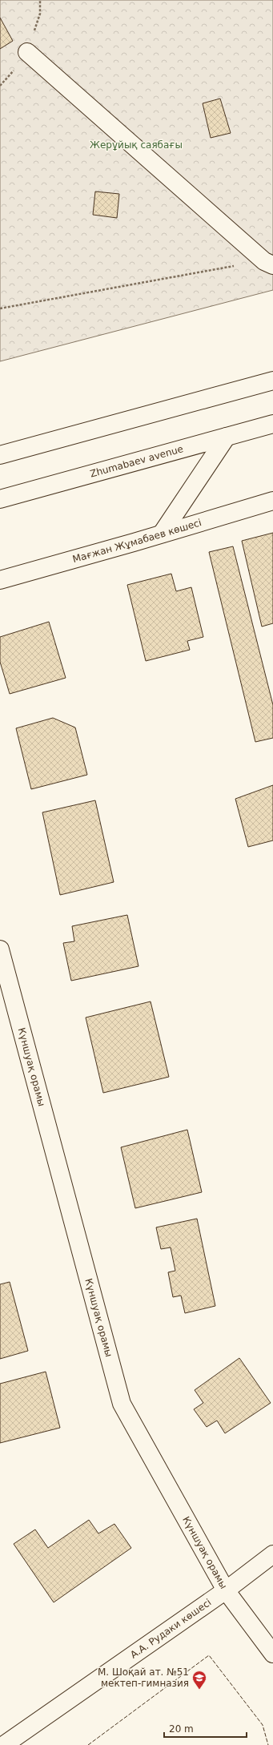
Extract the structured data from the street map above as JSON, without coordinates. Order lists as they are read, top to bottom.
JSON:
{
  "streets": {
    "street": [
      "Zhumabaev avenue",
      "Мағжан Жұмабаев көшесі",
      "Күншуақ орамы",
      "А.А. Рудаки көшесі"
    ]
  },
  "crossings": [
    ["Күншуақ орамы", "А.А. Рудаки көшесі"]
  ],
  "parks": ["Жерұйық саябағы"],
  "places": {
    "school or university": ["М. Шоқай ат. №51 мектеп-гимназия"]
  },
  "scale_bar": "20 m"
}
